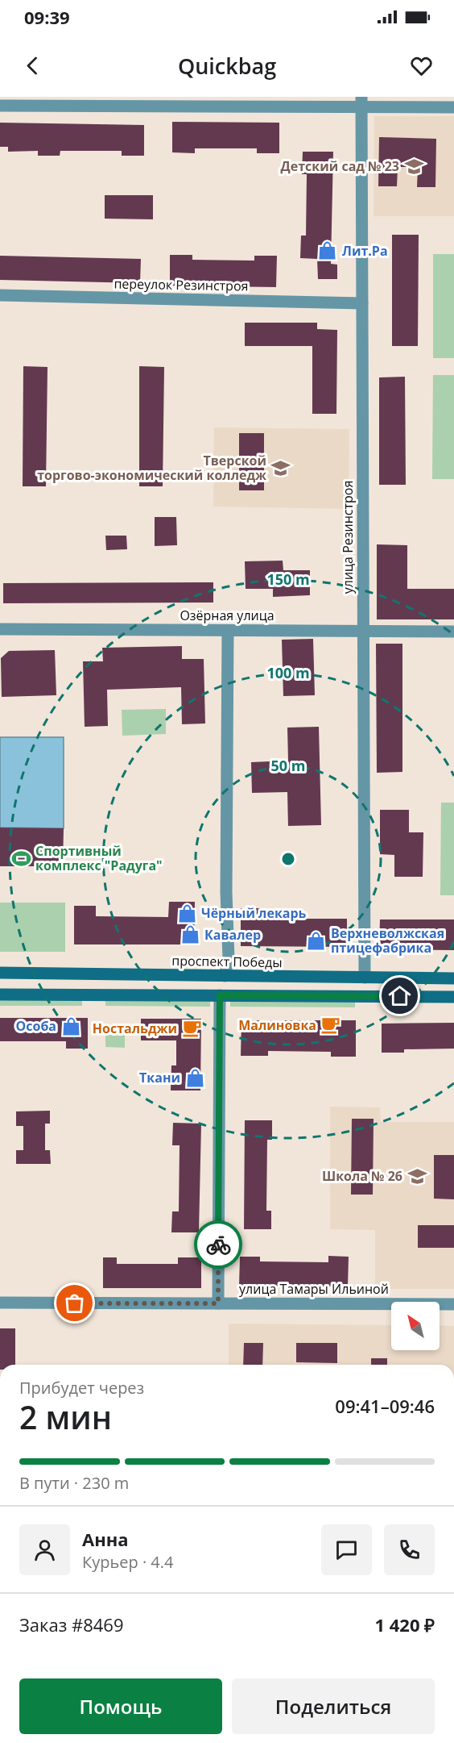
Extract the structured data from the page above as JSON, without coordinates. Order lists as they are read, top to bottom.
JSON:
{
  "streets": {
    "main road": ["проспект Победы"],
    "street": [
      "переулок Резинстроя",
      "улица Резинстроя",
      "Озёрная улица",
      "улица Тамары Ильиной"
    ]
  },
  "crossings": [
    ["переулок Резинстроя", "улица Резинстроя"],
    ["улица Резинстроя", "Озёрная улица"],
    ["улица Резинстроя", "проспект Победы"]
  ],
  "places": {
    "school or university": ["Детский сад № 23", "Тверской торгово-экономический колледж", "Школа № 26"],
    "shop": [
      "Лит.Ра",
      "Чёрный лекарь",
      "Кавалер",
      "Верхневолжская птицефабрика",
      "Особа",
      "Ткани"
    ],
    "sports": ["Спортивный комплекс \"Радуга\""],
    "cafe": ["Малиновка", "Ностальджи"]
  },
  "north": "top left",
  "page": {
    "status": "09:39",
    "header": "Quickbag",
    "heading": ["2 мин", "Прибудет через", "09:41–09:46"],
    "panel": [
      "Анна",
      "Курьер · 4.4",
      "Заказ #8469",
      "1 420 ₽"
    ],
    "bar": "В пути · 230 m",
    "buttons": ["Помощь", "Поделиться"]
  },
  "rings": ["150 m", "100 m", "50 m"]
}
